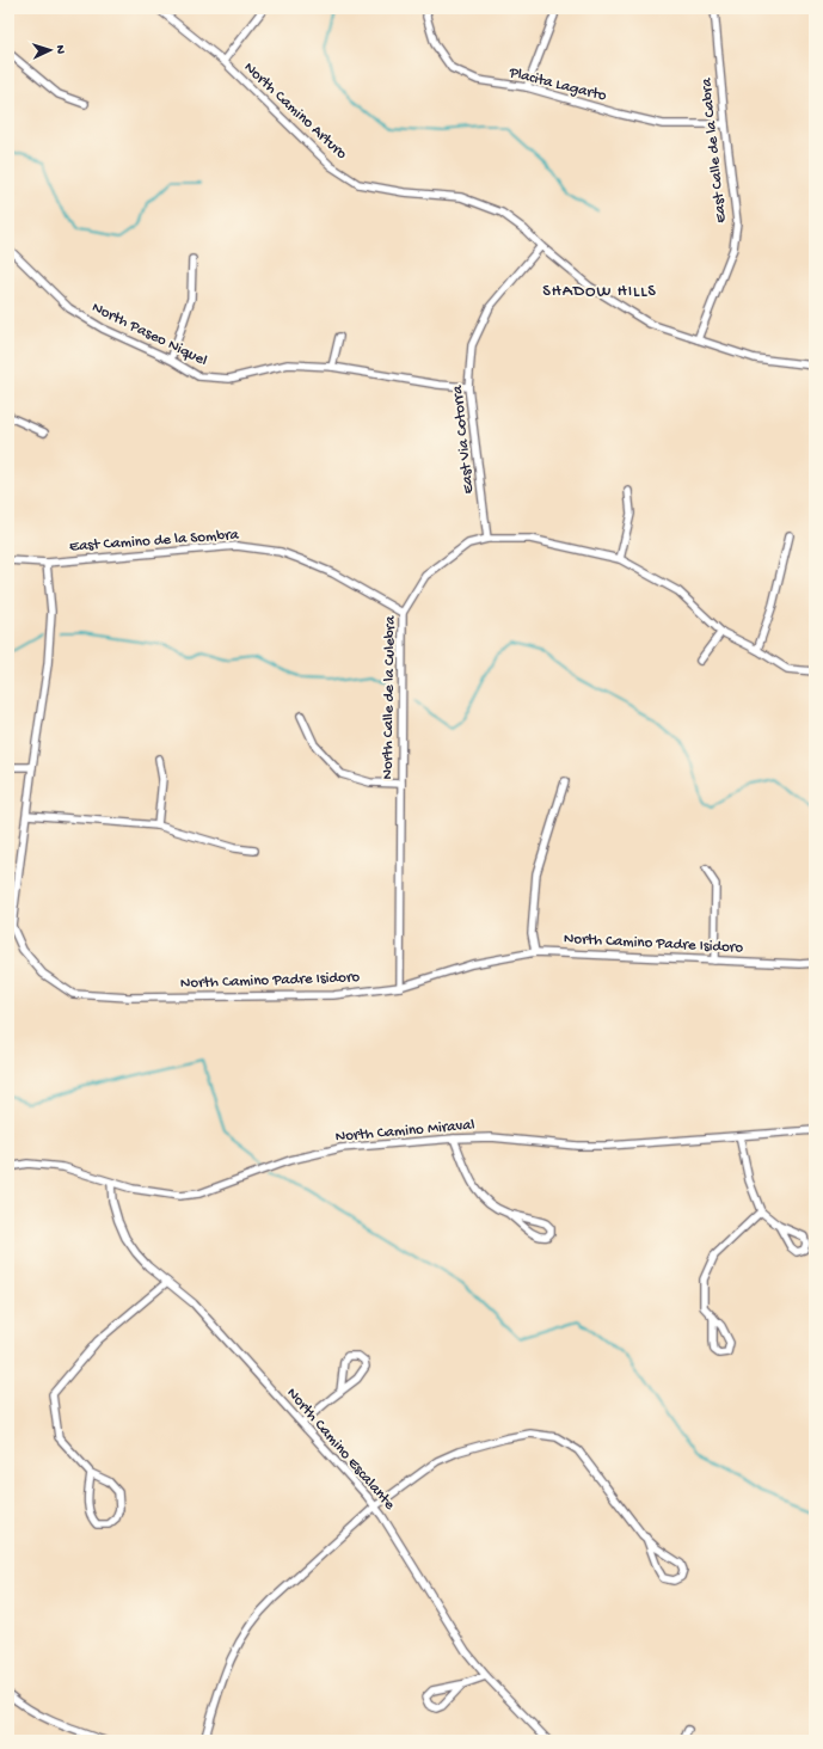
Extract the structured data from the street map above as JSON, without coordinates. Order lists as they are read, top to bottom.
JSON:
{
  "streets": {
    "street": [
      "Placita Lagarto",
      "North Camino Arturo",
      "East Calle de la Cabra",
      "North Paseo Niquel",
      "East Via Cotorra",
      "East Camino de la Sombra",
      "North Calle de la Culebra",
      "North Camino Padre Isidoro",
      "North Camino Miraval",
      "North Camino Escalante"
    ]
  },
  "crossings": [
    ["Placita Lagarto", "East Calle de la Cabra"],
    ["North Camino Arturo", "East Calle de la Cabra"],
    ["North Camino Arturo", "East Via Cotorra"],
    ["North Paseo Niquel", "East Via Cotorra"],
    ["East Via Cotorra", "North Calle de la Culebra"],
    ["East Camino de la Sombra", "North Calle de la Culebra"],
    ["North Calle de la Culebra", "North Camino Padre Isidoro"],
    ["North Camino Miraval", "North Camino Escalante"]
  ],
  "districts": ["SHADOW HILLS"],
  "north": "right"
}
